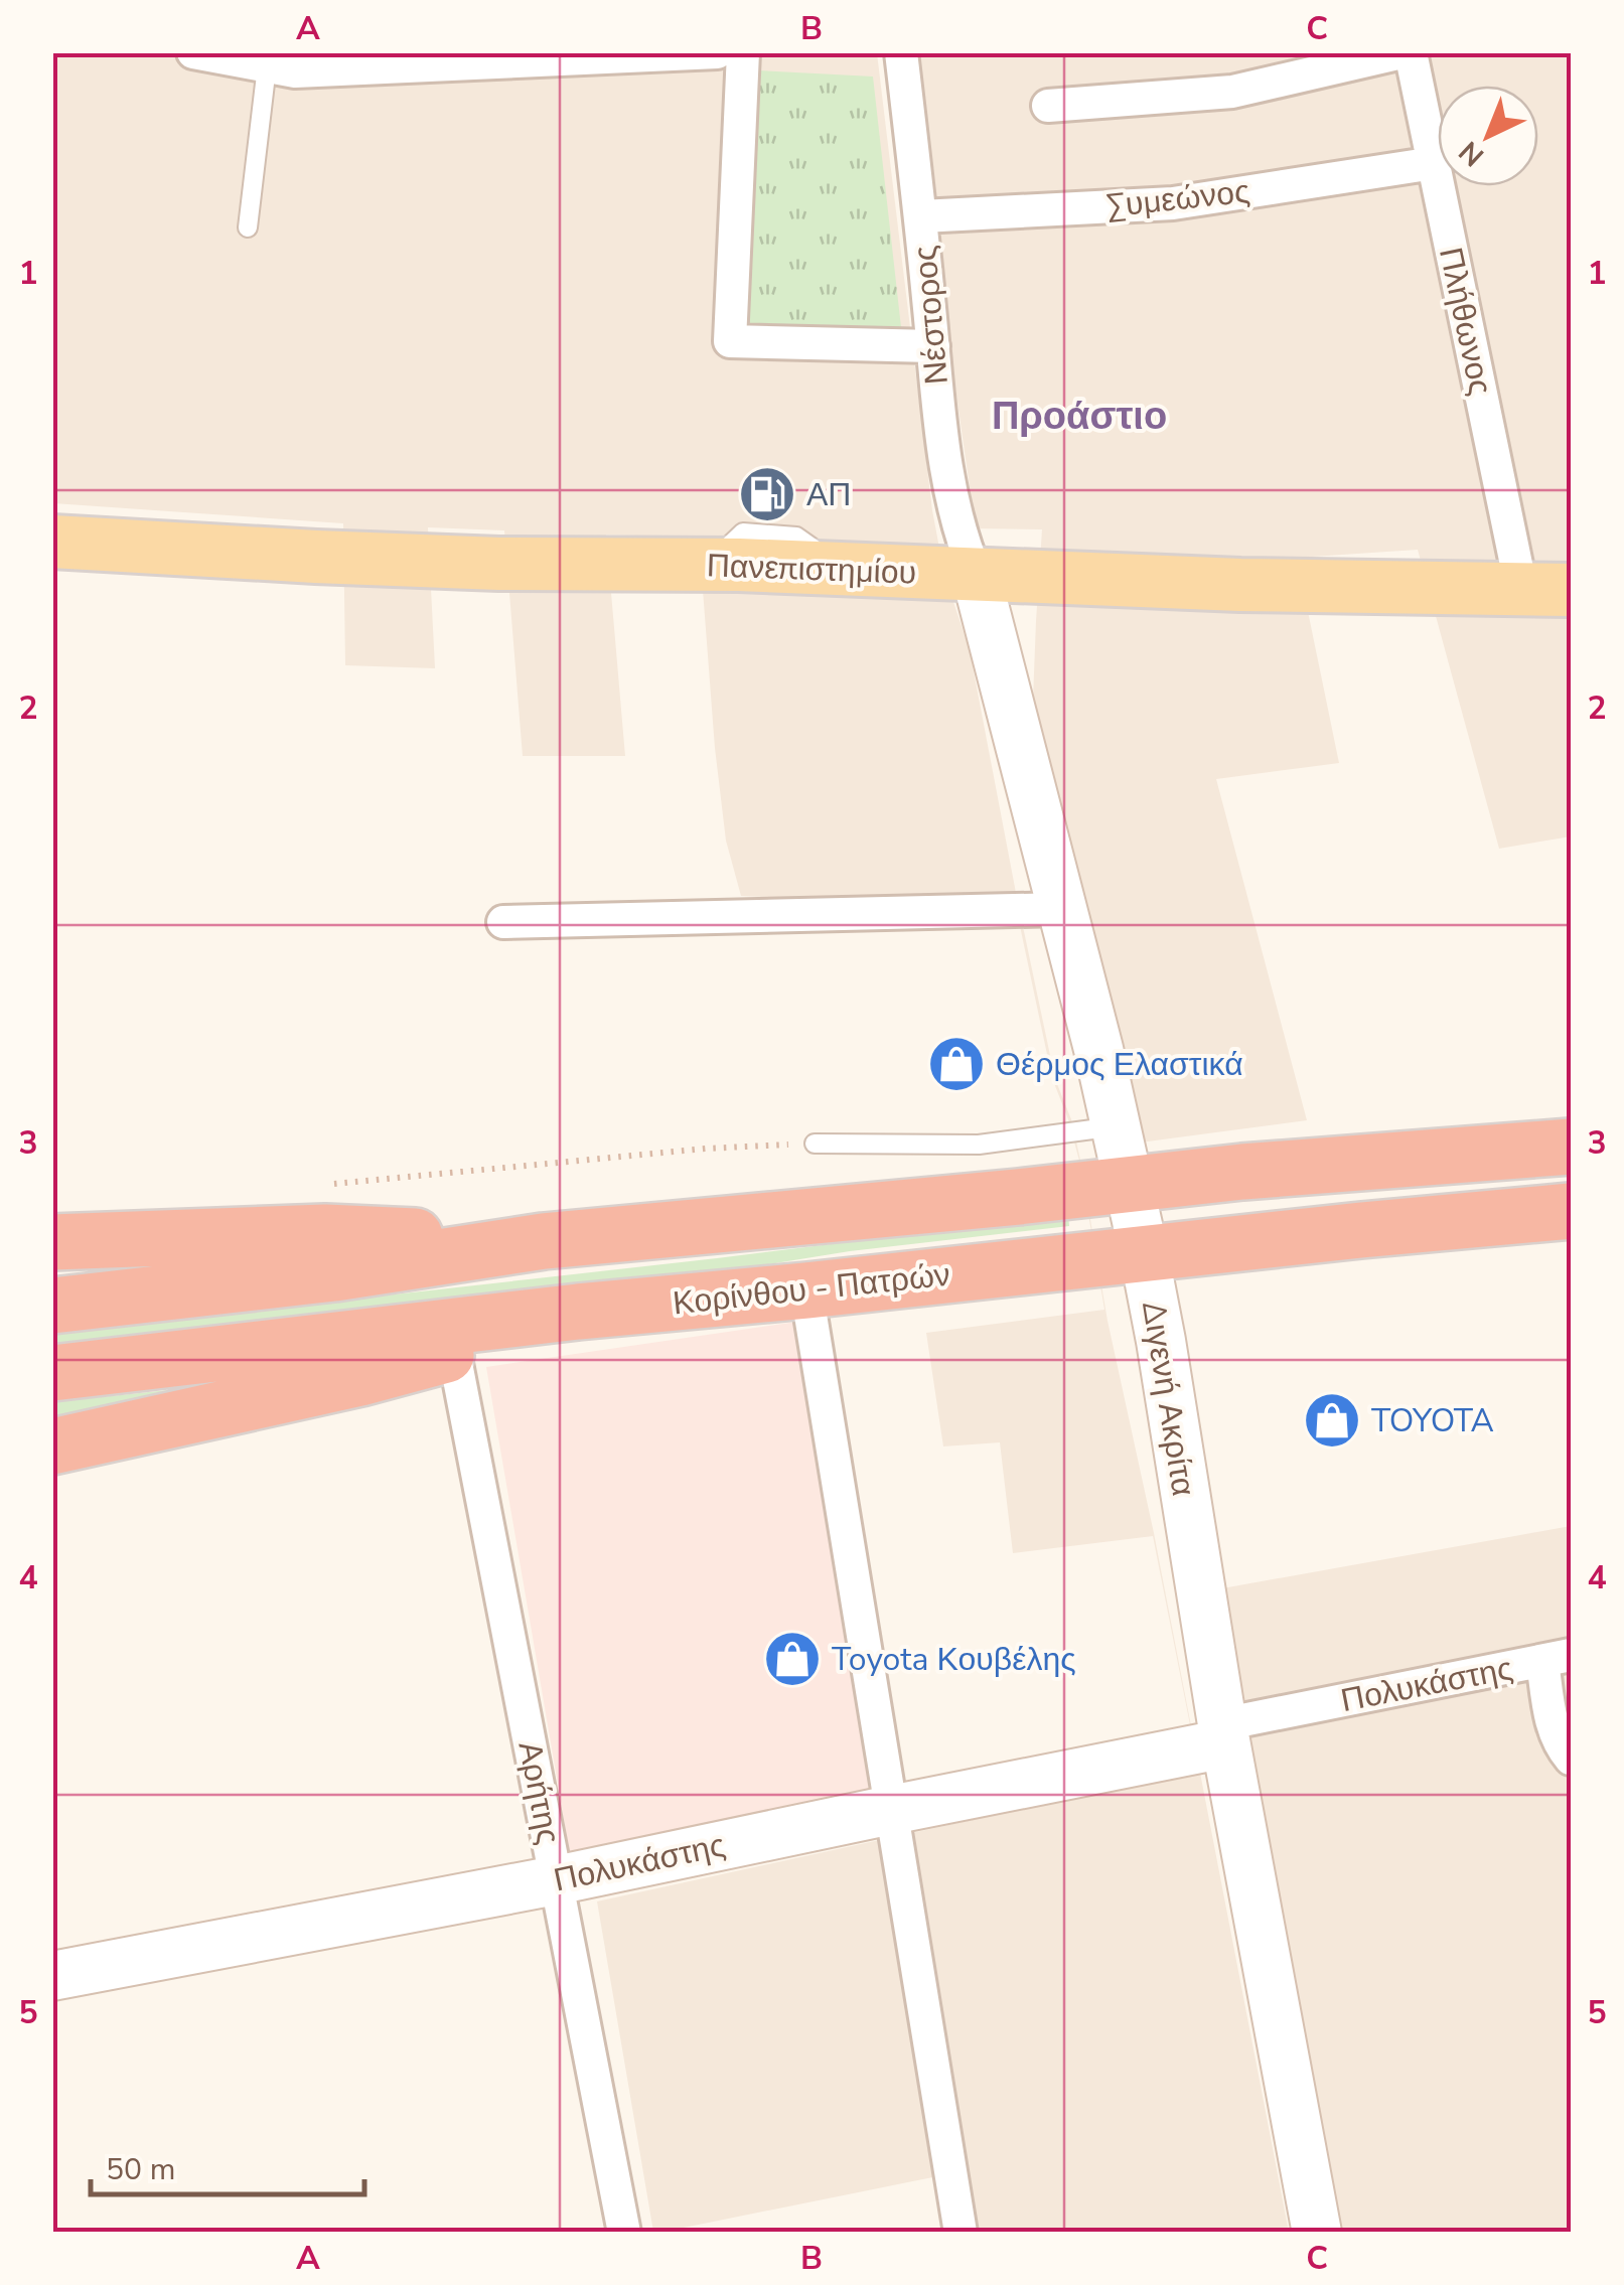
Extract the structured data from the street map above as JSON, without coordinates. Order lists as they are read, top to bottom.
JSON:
{
  "streets": {
    "highway": ["Κορίνθου - Πατρών"],
    "main road": ["Πανεπιστημίου"],
    "street": [
      "Συμεώνος",
      "Νέστορος",
      "Πλήθωνος",
      "Διγενή Ακρίτα",
      "Πολυκάστης",
      "Αρήτης"
    ]
  },
  "crossings": [
    ["Συμεώνος", "Νέστορος"],
    ["Συμεώνος", "Πλήθωνος"],
    ["Νέστορος", "Πανεπιστημίου"],
    ["Νέστορος", "Διγενή Ακρίτα"],
    ["Πλήθωνος", "Πανεπιστημίου"],
    ["Πανεπιστημίου", "Διγενή Ακρίτα"],
    ["Κορίνθου - Πατρών", "Διγενή Ακρίτα"],
    ["Διγενή Ακρίτα", "Πολυκάστης"],
    ["Πολυκάστης", "Αρήτης"]
  ],
  "districts": ["Προάστιο"],
  "places": {
    "fuel station": ["ΑΠ"],
    "shop": ["Θέρμος Ελαστικά", "TOYOTA", "Toyota Κουβέλης"]
  },
  "scale_bar": "50 m",
  "north": "bottom left",
  "grid": {
    "columns": ["A", "B", "C"],
    "rows": [
      "1",
      "2",
      "3",
      "4",
      "5"
    ]
  }
}
